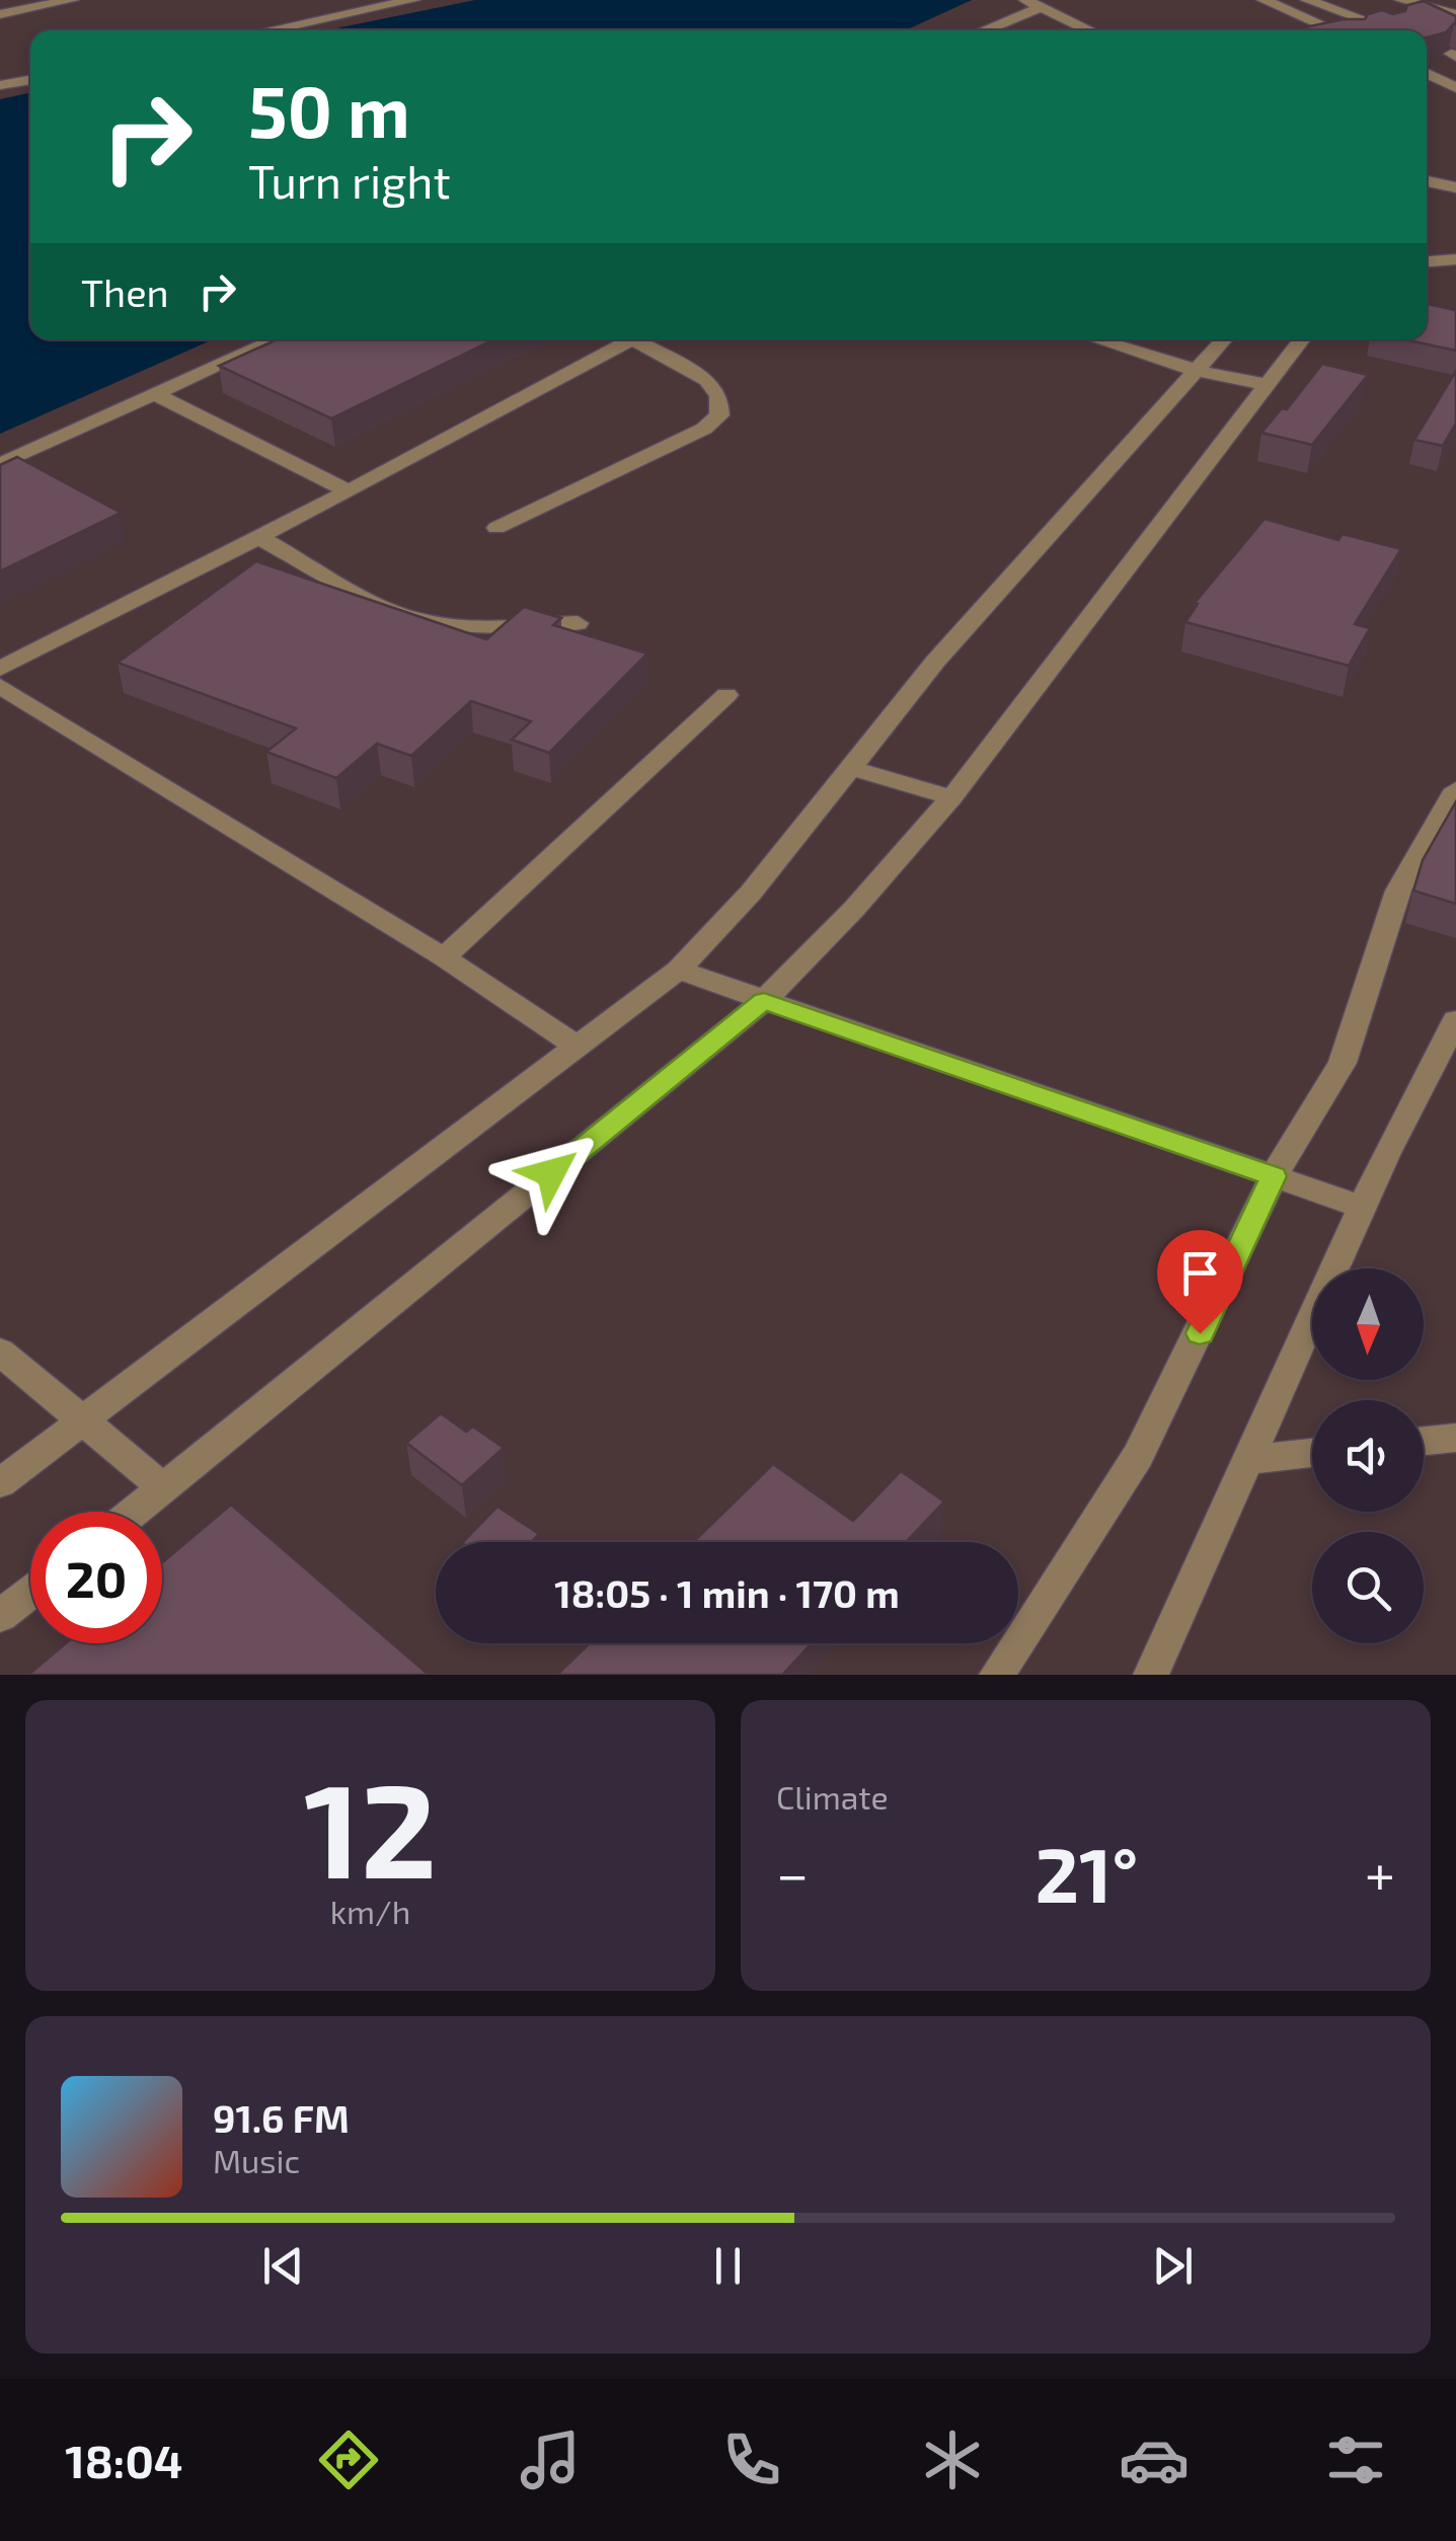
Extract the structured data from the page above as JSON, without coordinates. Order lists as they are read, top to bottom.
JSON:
{
  "north": "bottom",
  "page": {
    "turn": ["50 m", "Turn right"],
    "then": "Then",
    "limit": "20",
    "trip": "18:05 · 1 min · 170 m",
    "tile": [
      ["12", "km/h"],
      "Climate"
    ],
    "heat": ["−", "21°", "+"],
    "song": ["91.6 FM", "Music"],
    "tabs": "18:04"
  }
}
